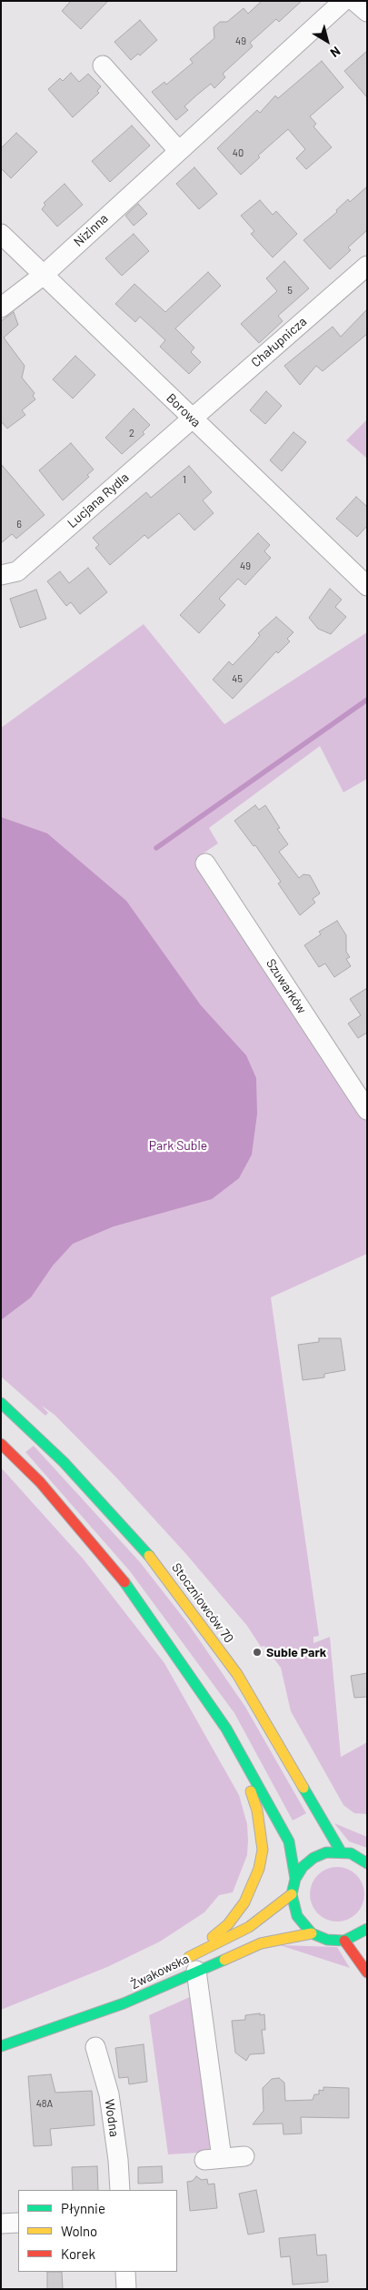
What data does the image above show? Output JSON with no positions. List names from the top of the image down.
{
  "streets": {
    "street": [
      "Nizinna",
      "Chałupnicza",
      "Borowa",
      "Lucjana Rydla",
      "Szuwarków",
      "Stoczniowców 70",
      "Żwakowska",
      "Wodna"
    ]
  },
  "crossings": [
    ["Nizinna", "Borowa"],
    ["Chałupnicza", "Borowa"],
    ["Chałupnicza", "Lucjana Rydla"],
    ["Borowa", "Lucjana Rydla"]
  ],
  "parks": ["Park Suble"],
  "places": ["Suble Park"],
  "house_numbers": [
    "49",
    "40",
    "5",
    "2",
    "1",
    "6",
    "49",
    "45",
    "48A"
  ],
  "legend": ["Płynnie", "Wolno", "Korek"],
  "north": "bottom right"
}
